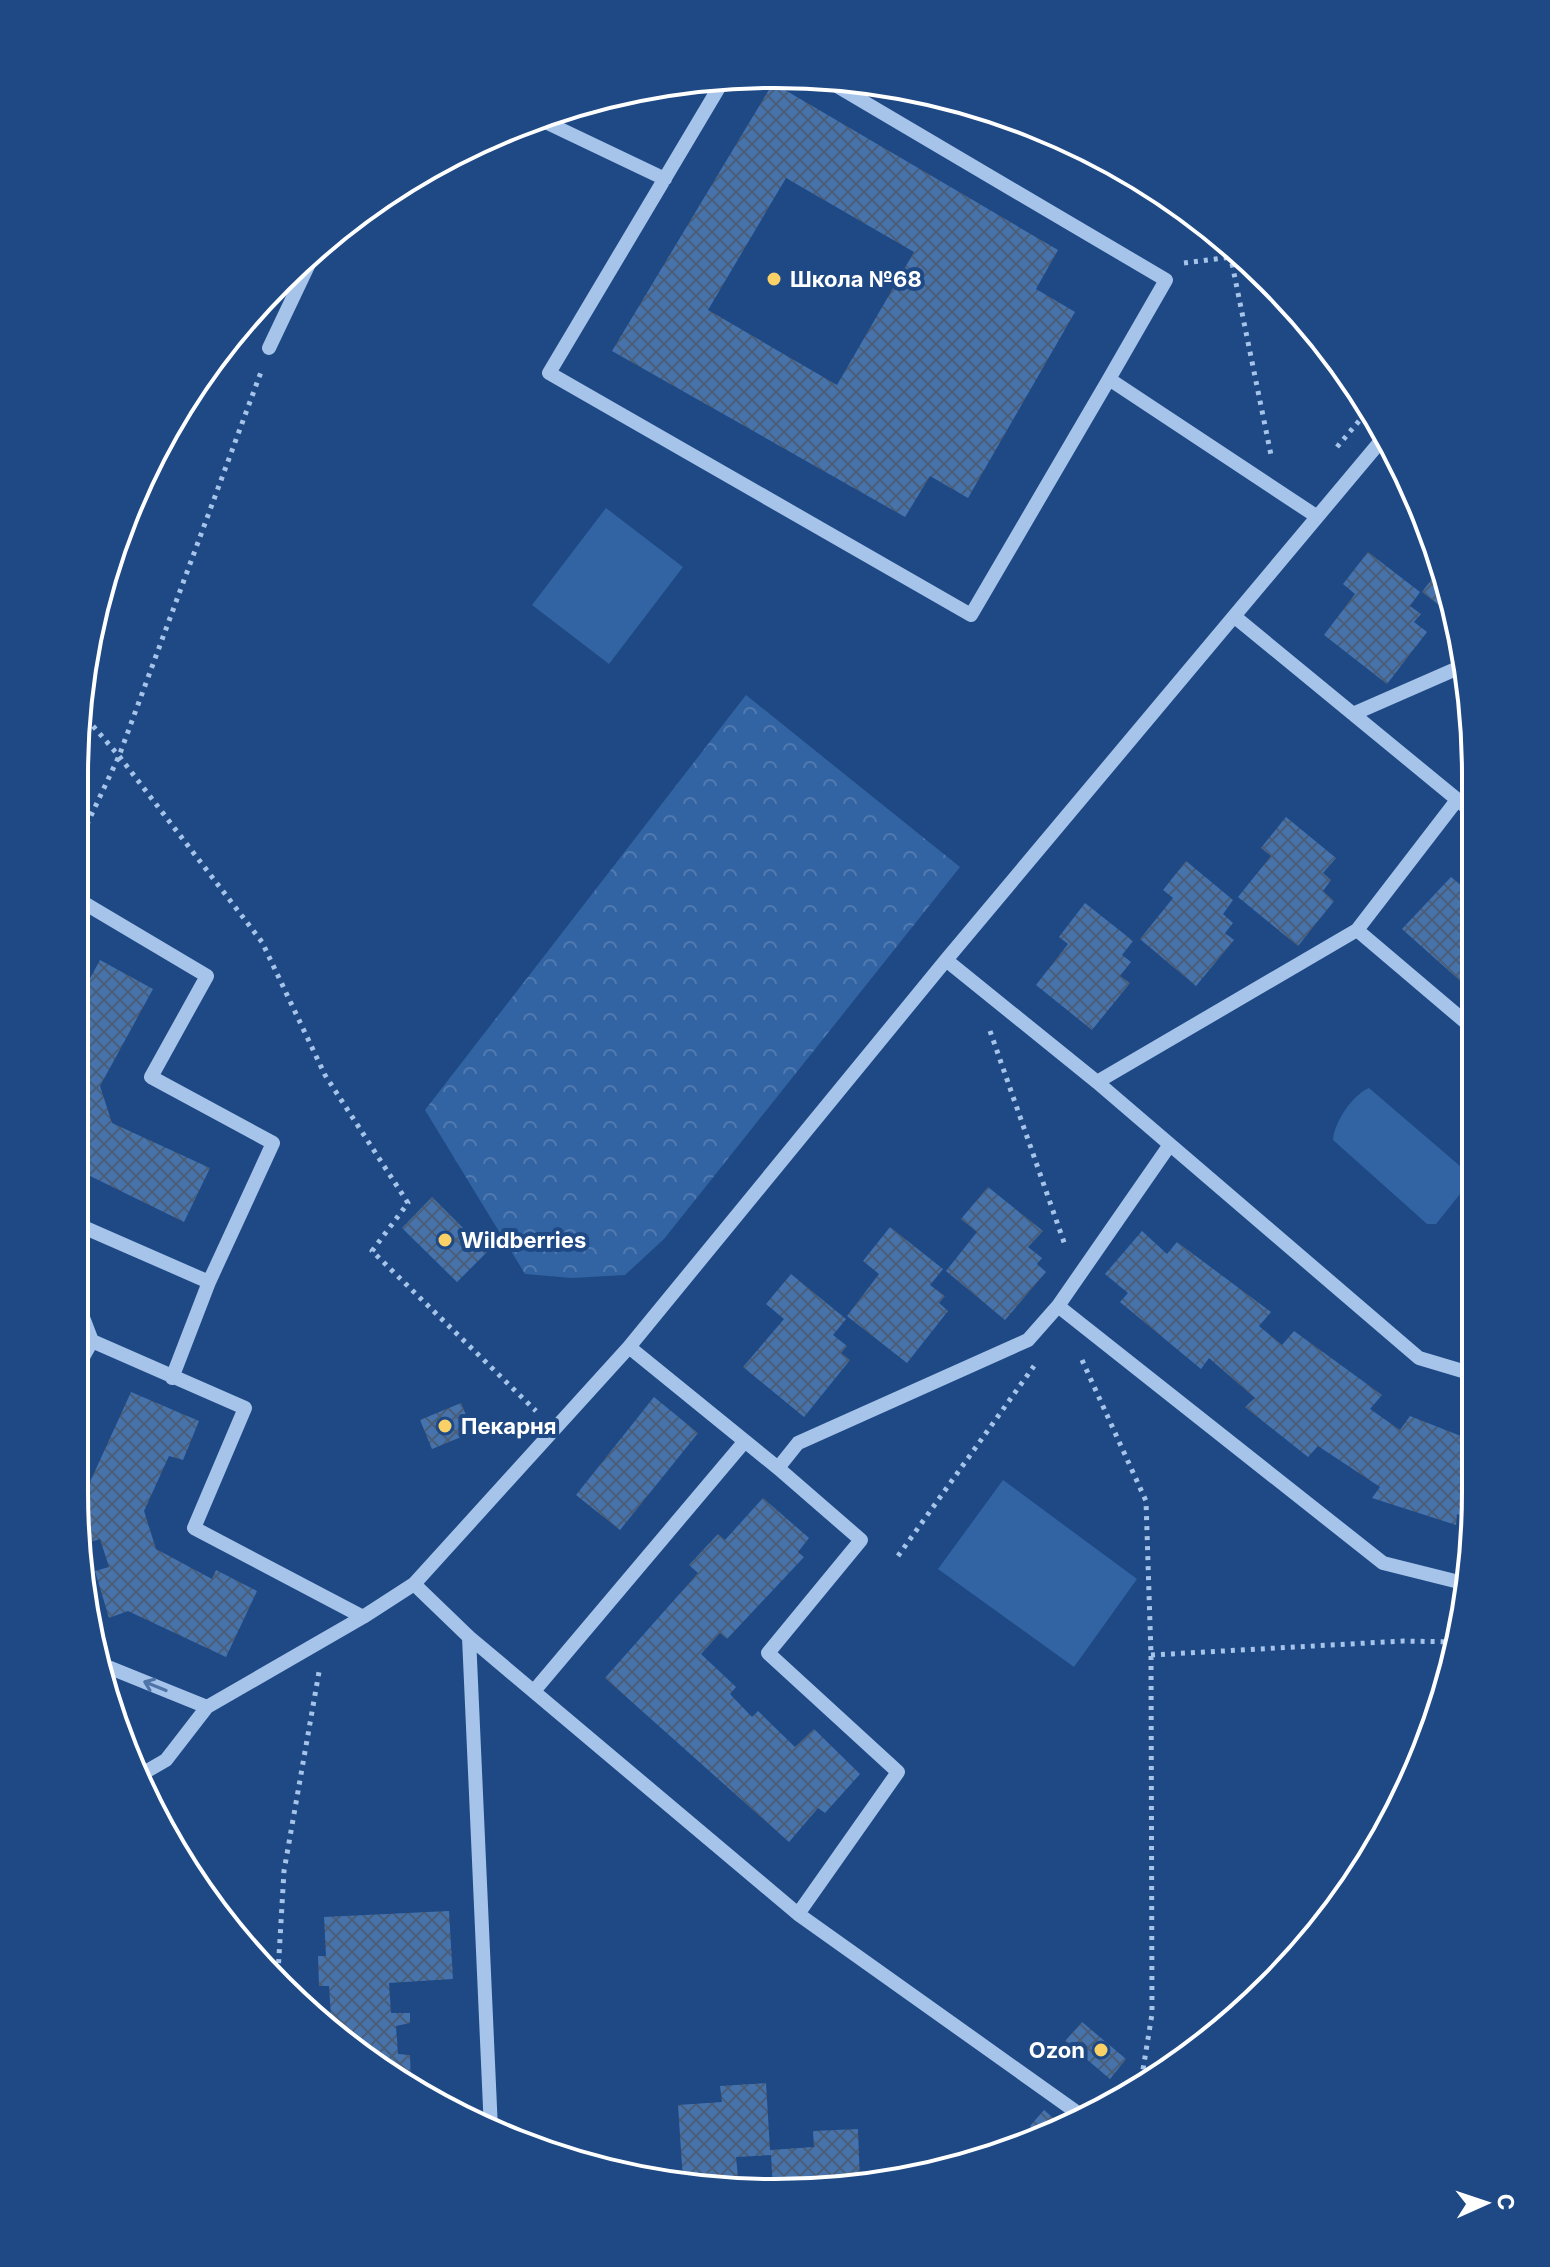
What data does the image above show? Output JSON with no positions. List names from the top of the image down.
{
  "places": [
    "Школа №68",
    "Wildberries",
    "Пекарня",
    "Ozon"
  ],
  "north": "right"
}
